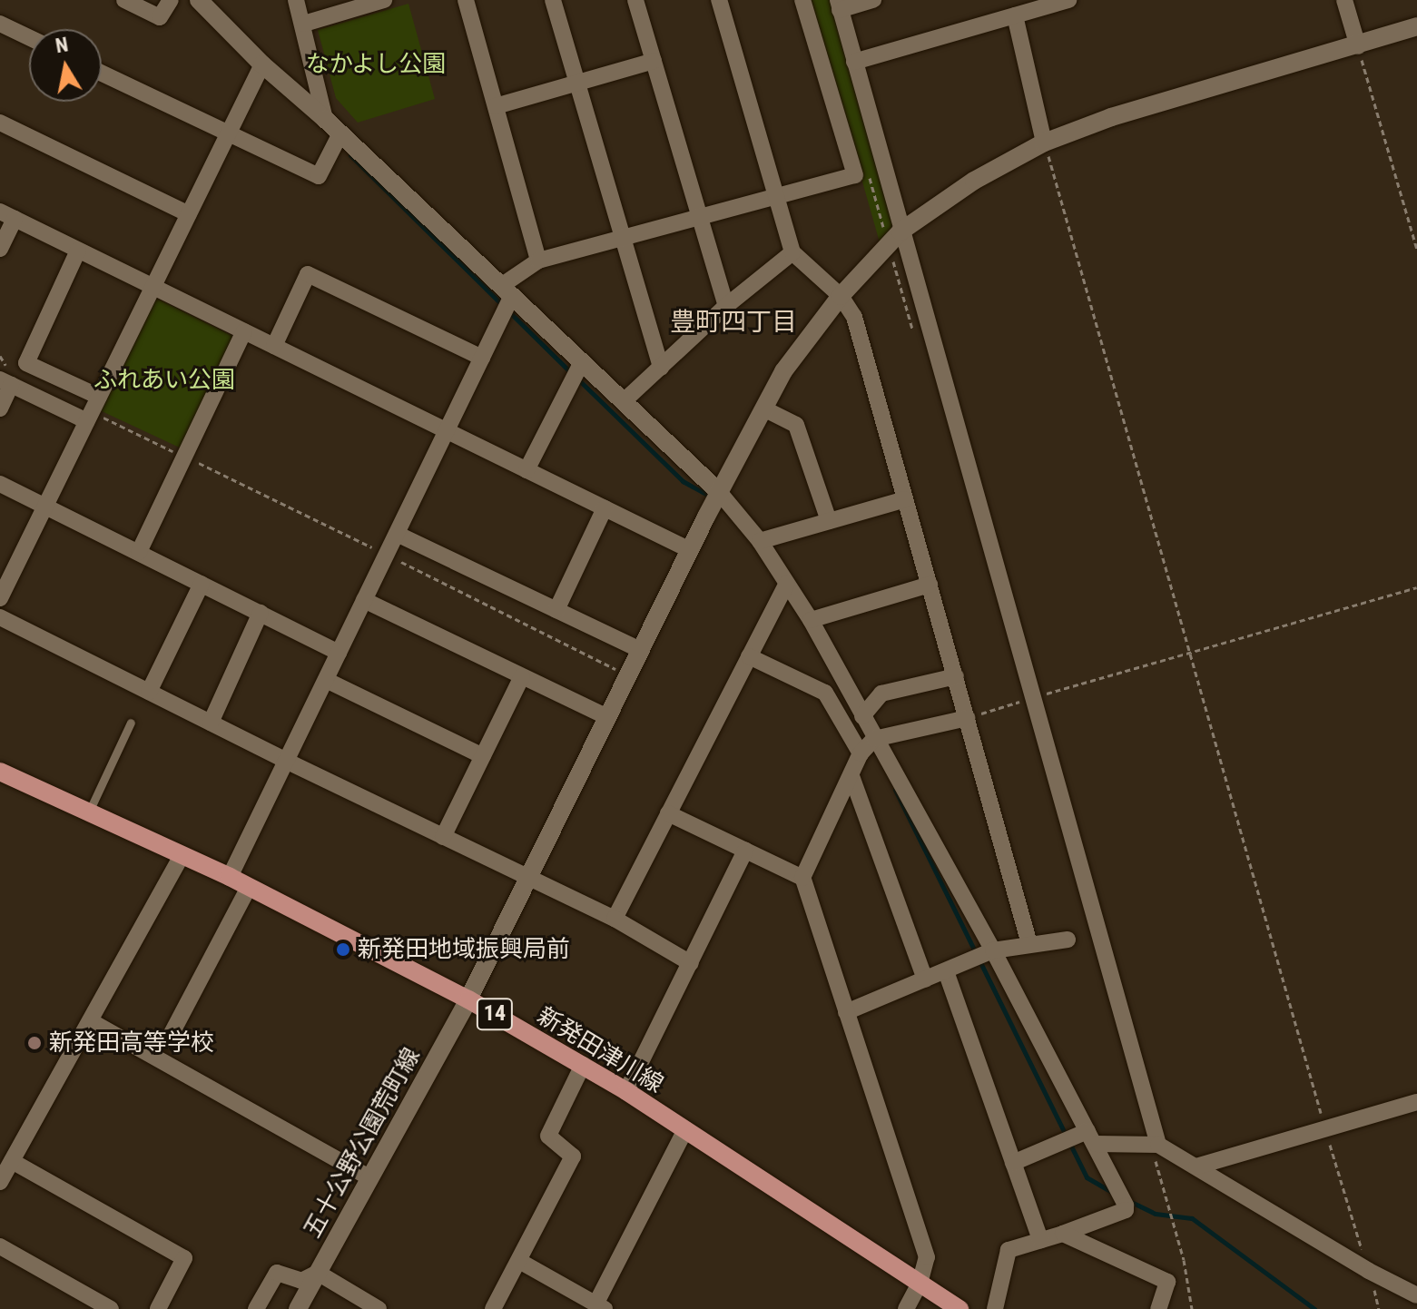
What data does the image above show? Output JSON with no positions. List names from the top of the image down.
{
  "streets": {
    "main road": ["14", "新発田津川線"],
    "street": ["五十公野公園荒町線"]
  },
  "crossings": [
    ["新発田津川線", "五十公野公園荒町線"]
  ],
  "districts": ["豊町四丁目"],
  "parks": ["なかよし公園", "ふれあい公園"],
  "places": ["新発田地域振興局前", "新発田高等学校"],
  "north": "top"
}
